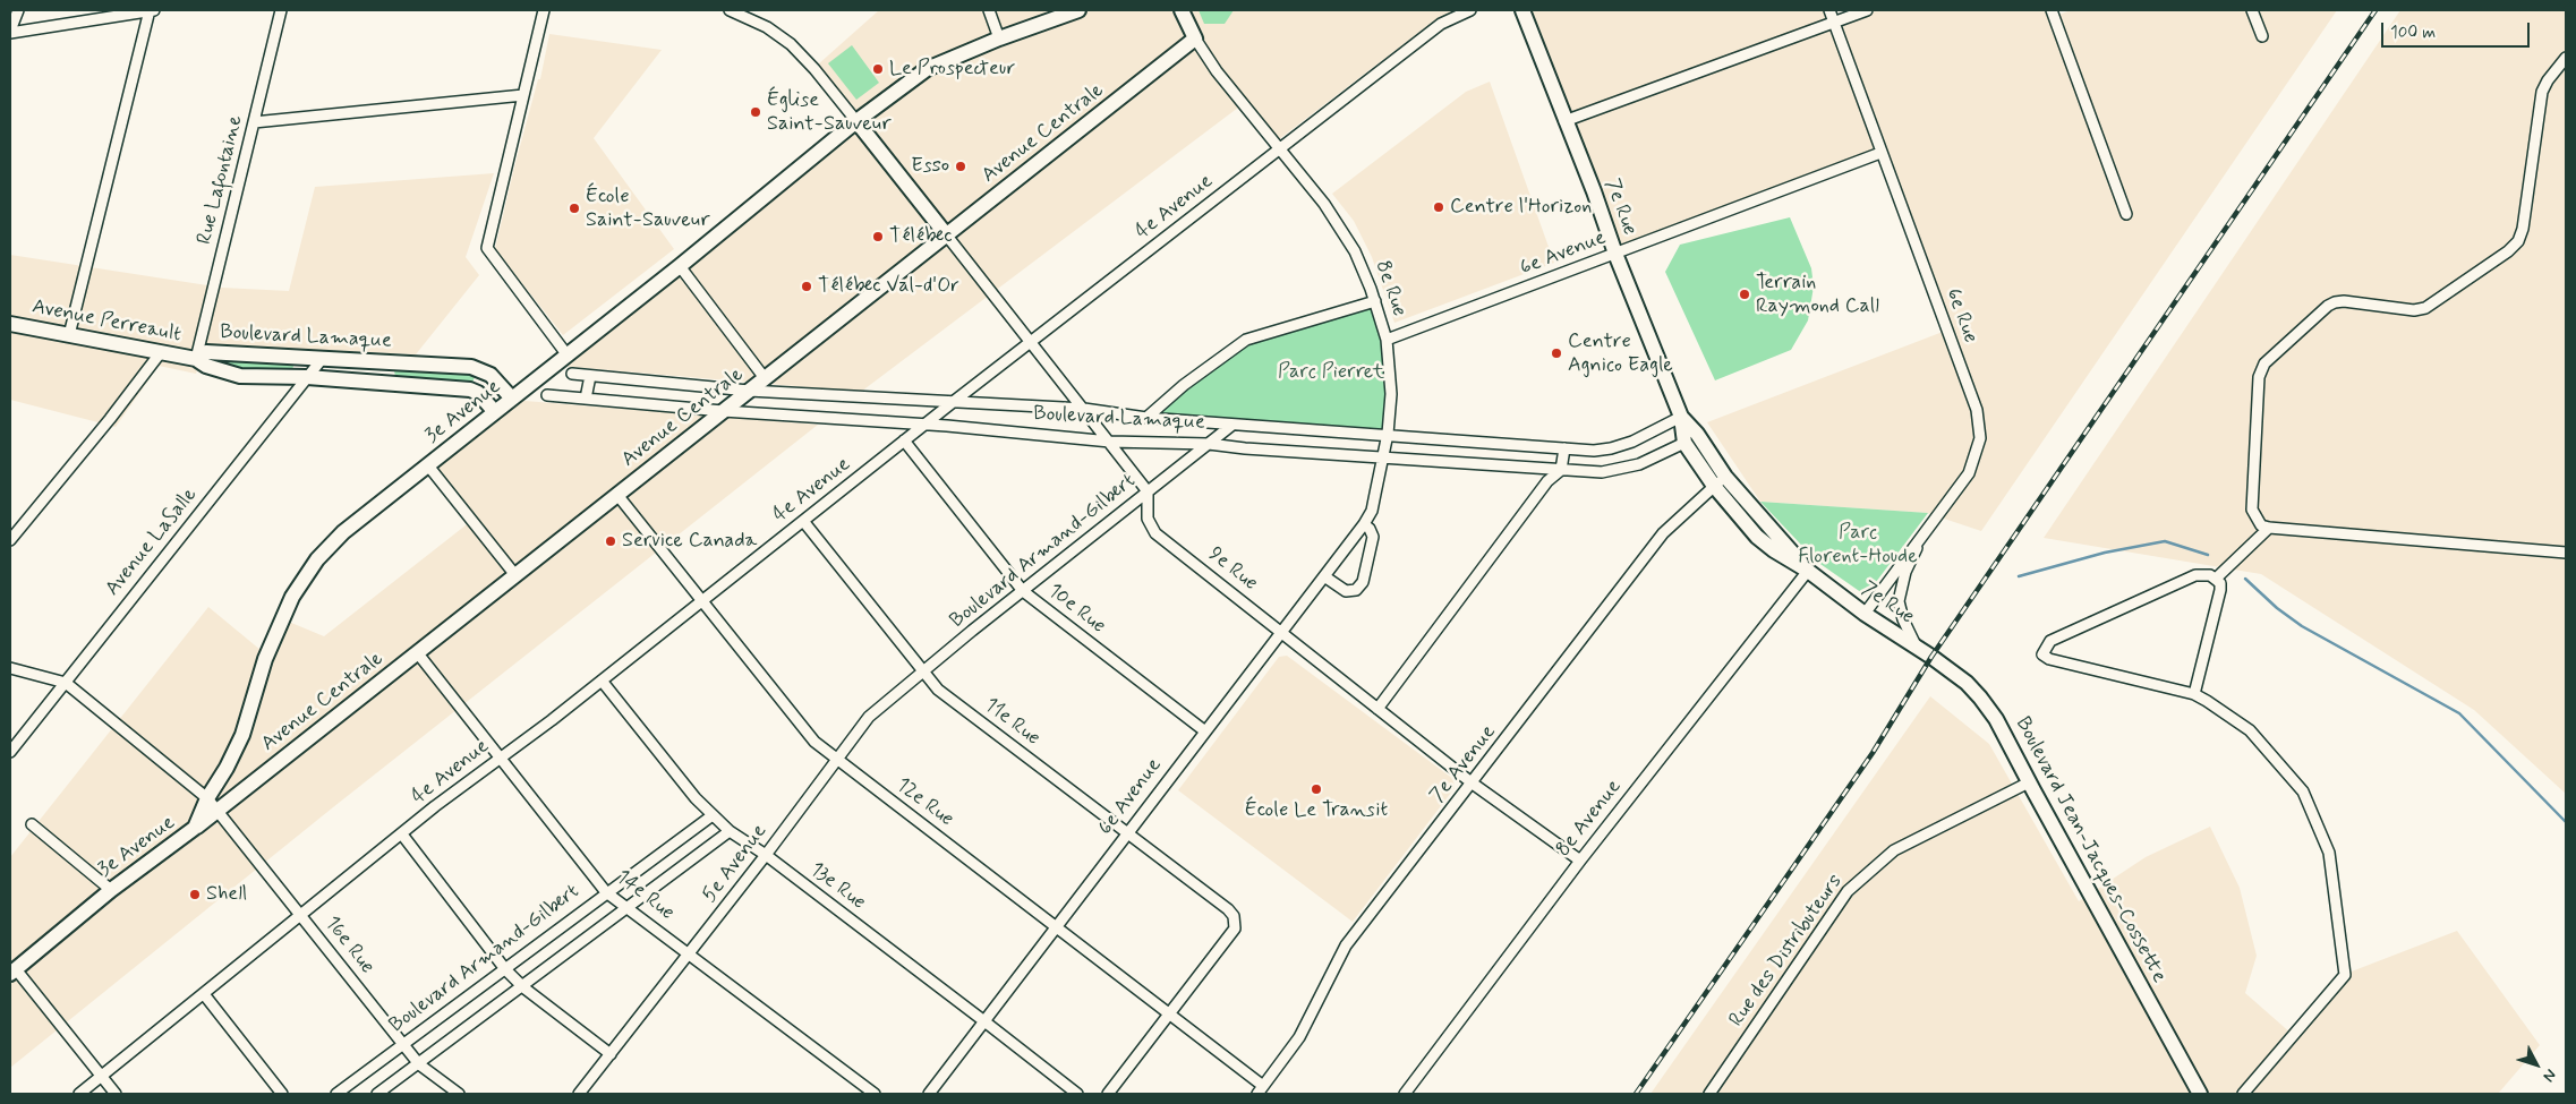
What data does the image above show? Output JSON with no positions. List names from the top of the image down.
{
  "streets": {
    "main road": [
      "Avenue Centrale",
      "7e Rue",
      "8e Rue",
      "Avenue Perreault",
      "Boulevard Lamaque",
      "3e Avenue",
      "Boulevard Jean-Jacques-Cossette"
    ],
    "street": [
      "Rue Lafontaine",
      "4e Avenue",
      "6e Avenue",
      "6e Rue",
      "Avenue LaSalle",
      "Boulevard Armand-Gilbert",
      "9e Rue",
      "10e Rue",
      "11e Rue",
      "7e Avenue",
      "12e Rue",
      "8e Avenue",
      "5e Avenue",
      "13e Rue",
      "14e Rue",
      "16e Rue",
      "Rue des Distributeurs"
    ]
  },
  "crossings": [
    ["Avenue Centrale", "8e Rue"],
    ["Avenue Centrale", "Boulevard Lamaque"],
    ["Avenue Centrale", "3e Avenue"],
    ["Avenue Centrale", "12e Rue"],
    ["Avenue Centrale", "14e Rue"],
    ["Avenue Centrale", "16e Rue"],
    ["Rue Lafontaine", "Avenue Perreault"],
    ["Rue Lafontaine", "Boulevard Lamaque"],
    ["4e Avenue", "8e Rue"],
    ["4e Avenue", "Boulevard Lamaque"],
    ["4e Avenue", "10e Rue"],
    ["4e Avenue", "11e Rue"],
    ["4e Avenue", "12e Rue"],
    ["4e Avenue", "13e Rue"],
    ["4e Avenue", "14e Rue"],
    ["4e Avenue", "16e Rue"],
    ["7e Rue", "6e Avenue"],
    ["7e Rue", "6e Rue"],
    ["7e Rue", "Boulevard Lamaque"],
    ["7e Rue", "7e Avenue"],
    ["7e Rue", "8e Avenue"],
    ["7e Rue", "Boulevard Jean-Jacques-Cossette"],
    ["6e Avenue", "8e Rue"],
    ["6e Avenue", "6e Rue"],
    ["6e Avenue", "9e Rue"],
    ["6e Avenue", "10e Rue"],
    ["6e Avenue", "11e Rue"],
    ["6e Avenue", "12e Rue"],
    ["6e Avenue", "13e Rue"],
    ["8e Rue", "Boulevard Lamaque"],
    ["Avenue Perreault", "Boulevard Lamaque"],
    ["Boulevard Lamaque", "3e Avenue"],
    ["Boulevard Lamaque", "Avenue LaSalle"],
    ["Boulevard Lamaque", "Boulevard Armand-Gilbert"],
    ["3e Avenue", "16e Rue"],
    ["Avenue LaSalle", "16e Rue"],
    ["Boulevard Armand-Gilbert", "9e Rue"],
    ["Boulevard Armand-Gilbert", "10e Rue"],
    ["Boulevard Armand-Gilbert", "11e Rue"],
    ["Boulevard Armand-Gilbert", "5e Avenue"],
    ["Boulevard Armand-Gilbert", "13e Rue"],
    ["Boulevard Armand-Gilbert", "14e Rue"],
    ["Boulevard Armand-Gilbert", "16e Rue"],
    ["9e Rue", "7e Avenue"],
    ["9e Rue", "8e Avenue"],
    ["11e Rue", "12e Rue"],
    ["7e Avenue", "12e Rue"],
    ["12e Rue", "5e Avenue"],
    ["Boulevard Jean-Jacques-Cossette", "Rue des Distributeurs"],
    ["5e Avenue", "13e Rue"],
    ["5e Avenue", "14e Rue"]
  ],
  "parks": ["Parc Pierret", "Parc Florent-Houde"],
  "places": [
    "Le Prospecteur",
    "Église Saint-Sauveur",
    "Esso",
    "Centre l'Horizon",
    "École Saint-Sauveur",
    "Télébec",
    "Télébec Val-d'Or",
    "Terrain Raymond Call",
    "Centre Agnico Eagle",
    "Service Canada",
    "École Le Transit",
    "Shell"
  ],
  "scale_bar": "100 m",
  "north": "bottom right"
}
